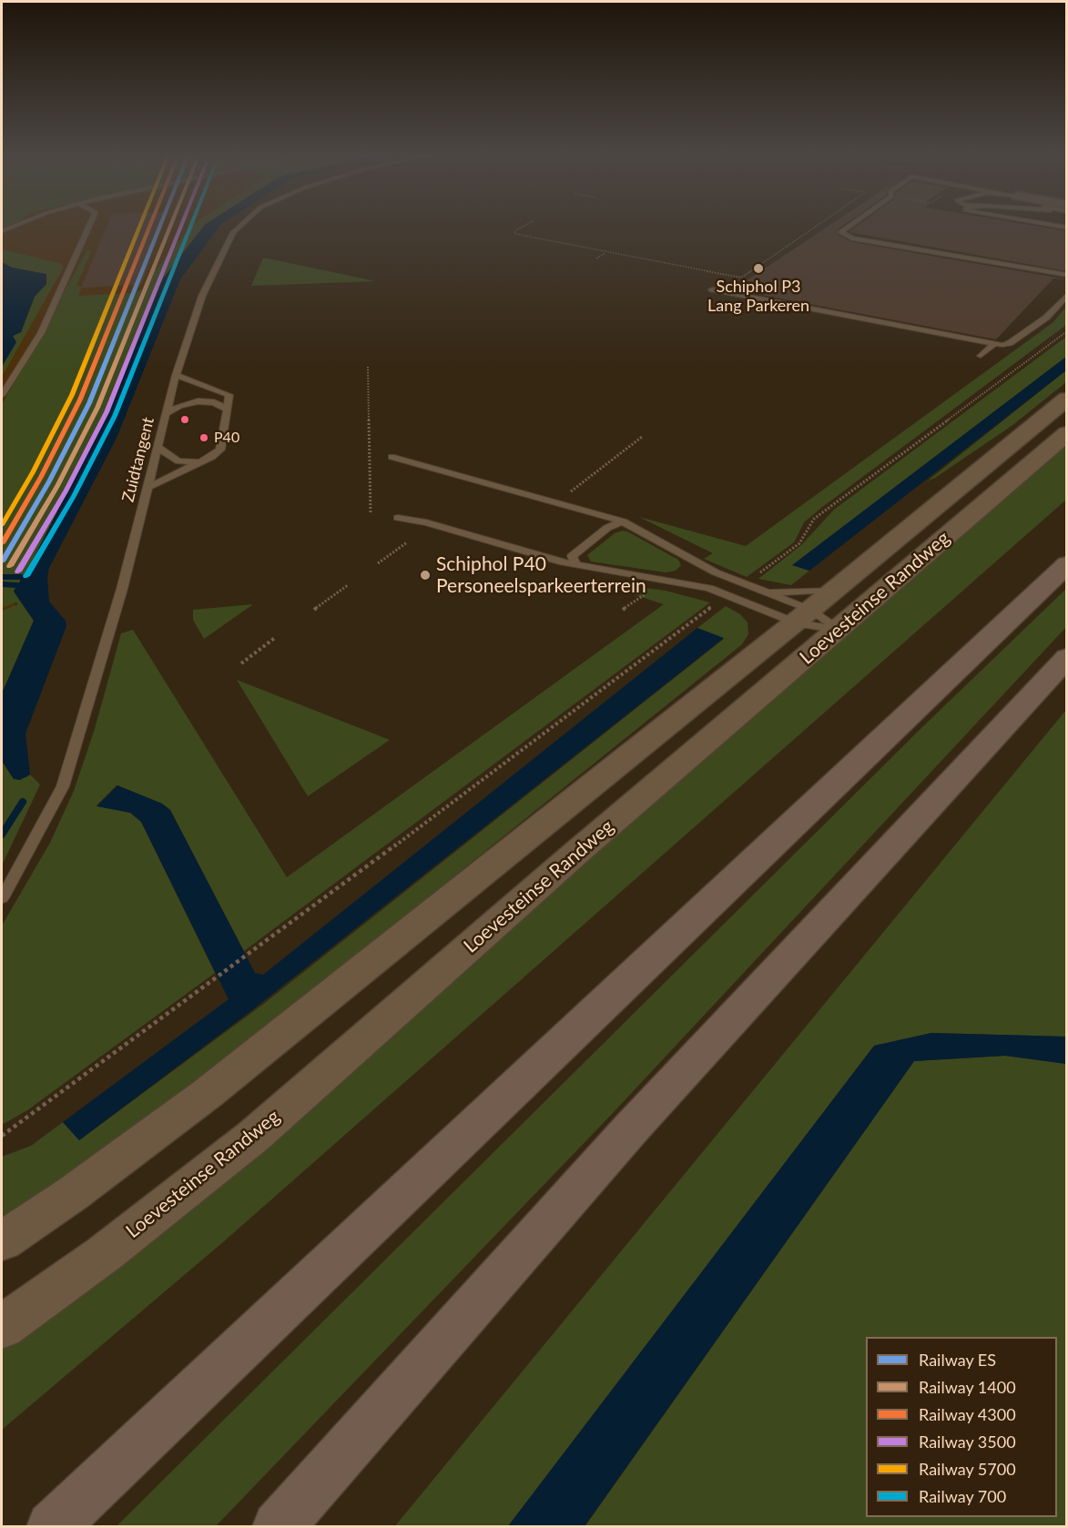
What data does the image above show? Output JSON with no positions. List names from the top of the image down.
{
  "streets": {
    "street": ["Loevesteinse Randweg"],
    "lane": ["Zuidtangent"]
  },
  "places": ["Schiphol P3 Lang Parkeren", "P40", "Schiphol P40 Personeelsparkeerterrein"],
  "lines": [
    "rail line ES",
    "rail line 1400",
    "rail line 4300",
    "rail line 3500",
    "rail line 5700",
    "rail line 700"
  ],
  "legend": [
    "Railway ES",
    "Railway 1400",
    "Railway 4300",
    "Railway 3500",
    "Railway 5700",
    "Railway 700"
  ]
}
